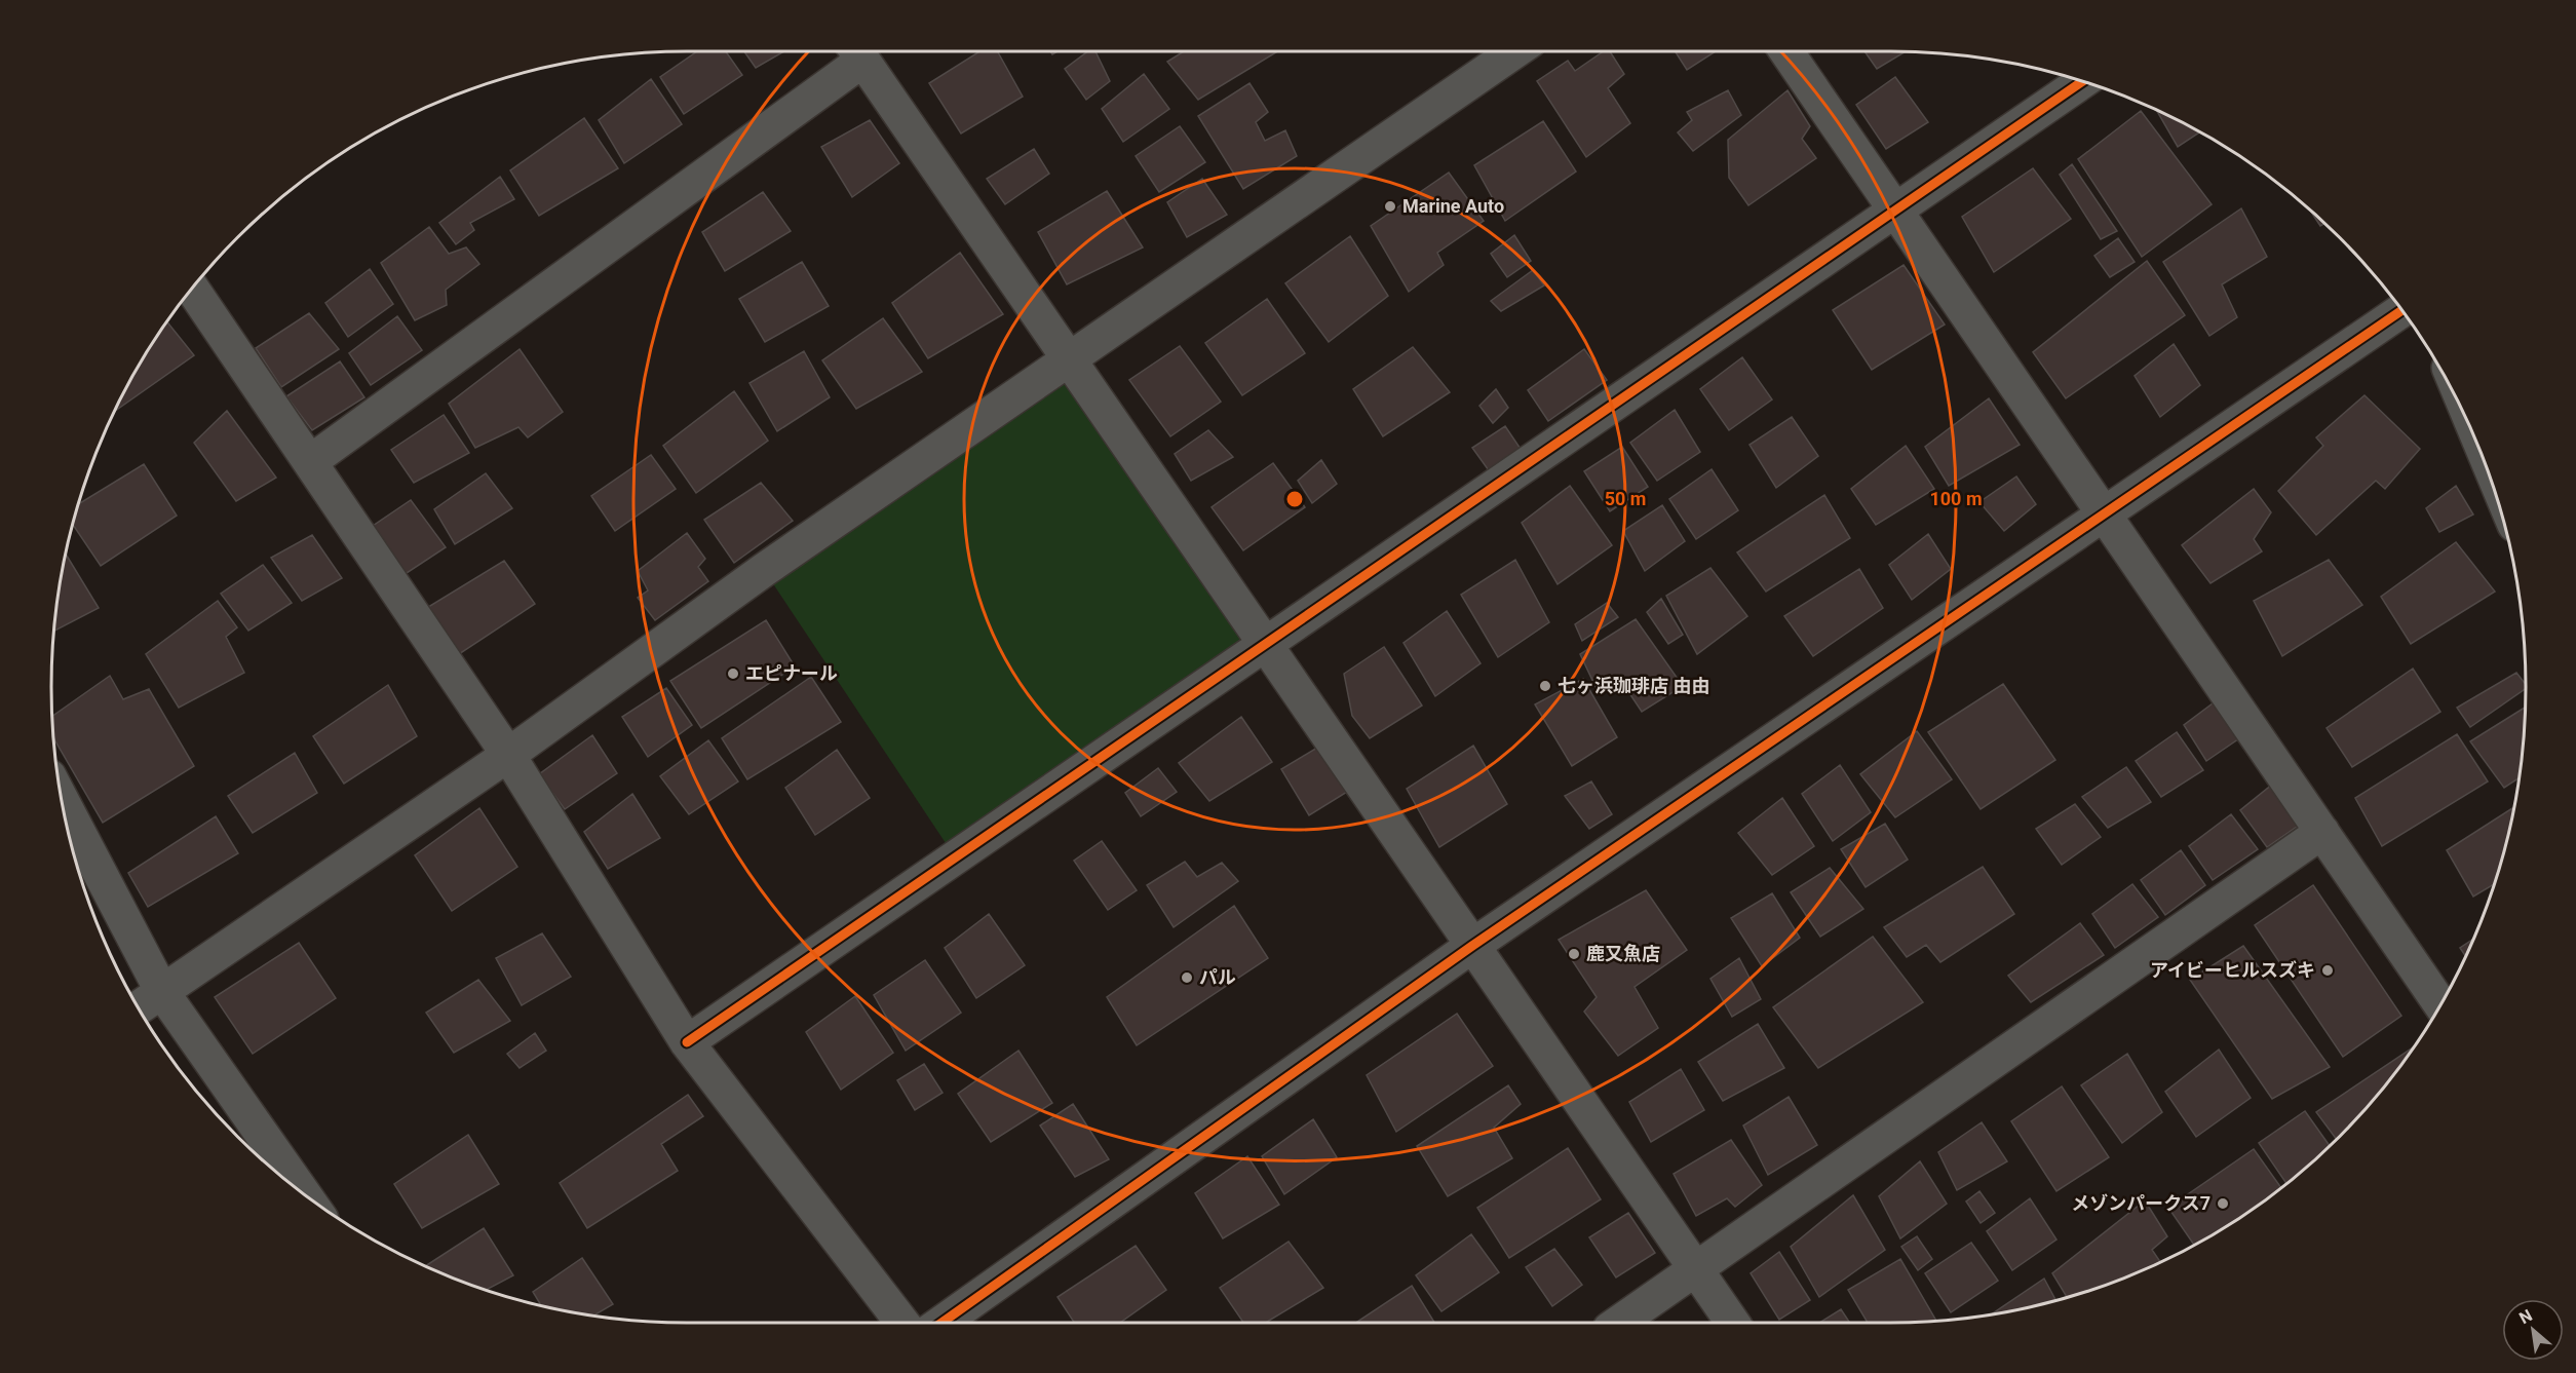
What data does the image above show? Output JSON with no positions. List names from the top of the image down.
{
  "places": [
    "Marine Auto",
    "エピナール",
    "七ヶ浜珈琲店 由由",
    "鹿又魚店",
    "アイビーヒルスズキ",
    "パル",
    "メゾンパークス7"
  ],
  "north": "top left",
  "rings": ["50 m", "100 m"]
}
